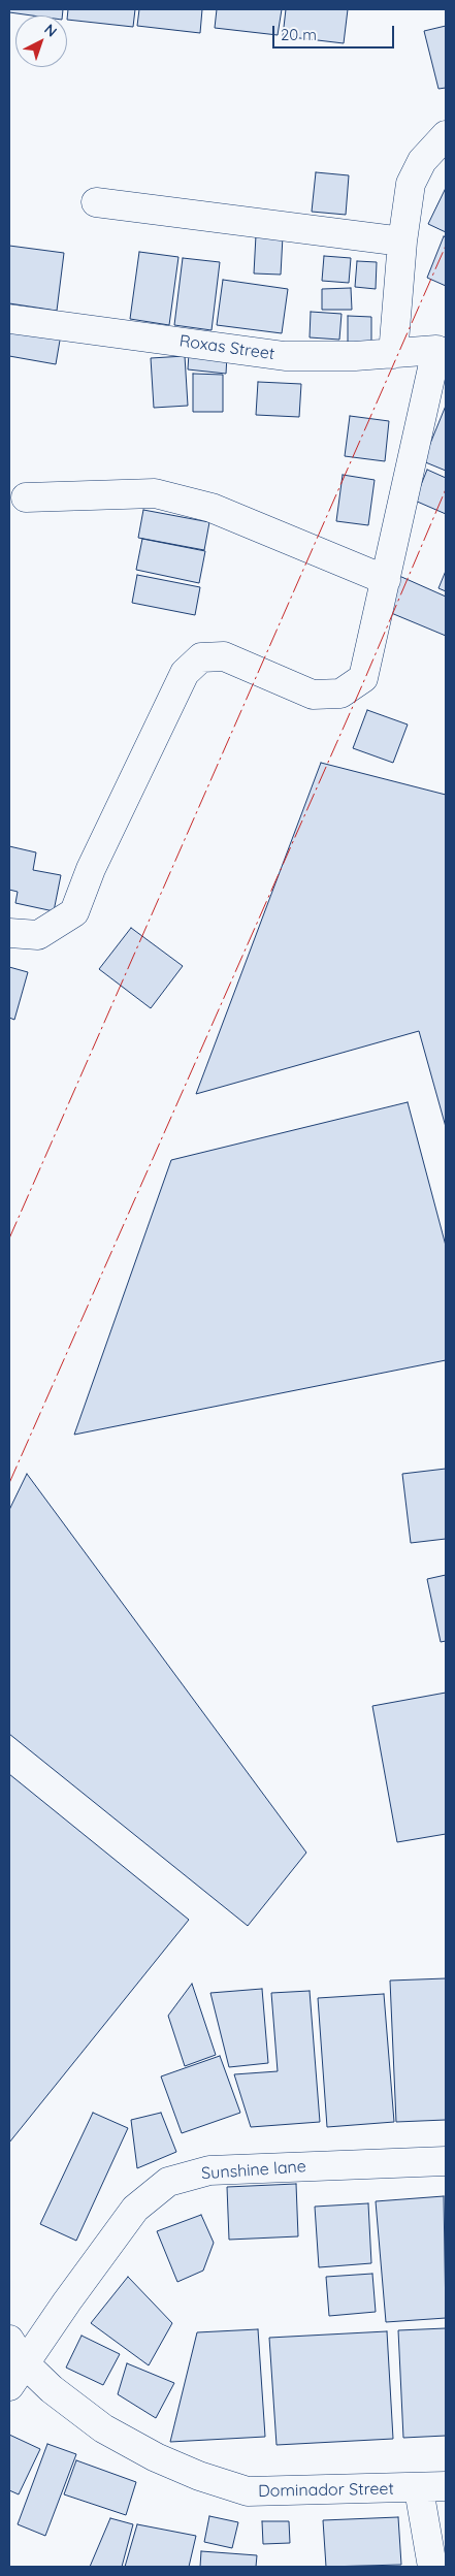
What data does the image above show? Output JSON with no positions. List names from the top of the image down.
{
  "streets": {
    "street": ["Roxas Street", "Sunshine lane", "Dominador Street"]
  },
  "crossings": [
    ["Sunshine lane", "Dominador Street"]
  ],
  "scale_bar": "20 m",
  "north": "top right"
}
